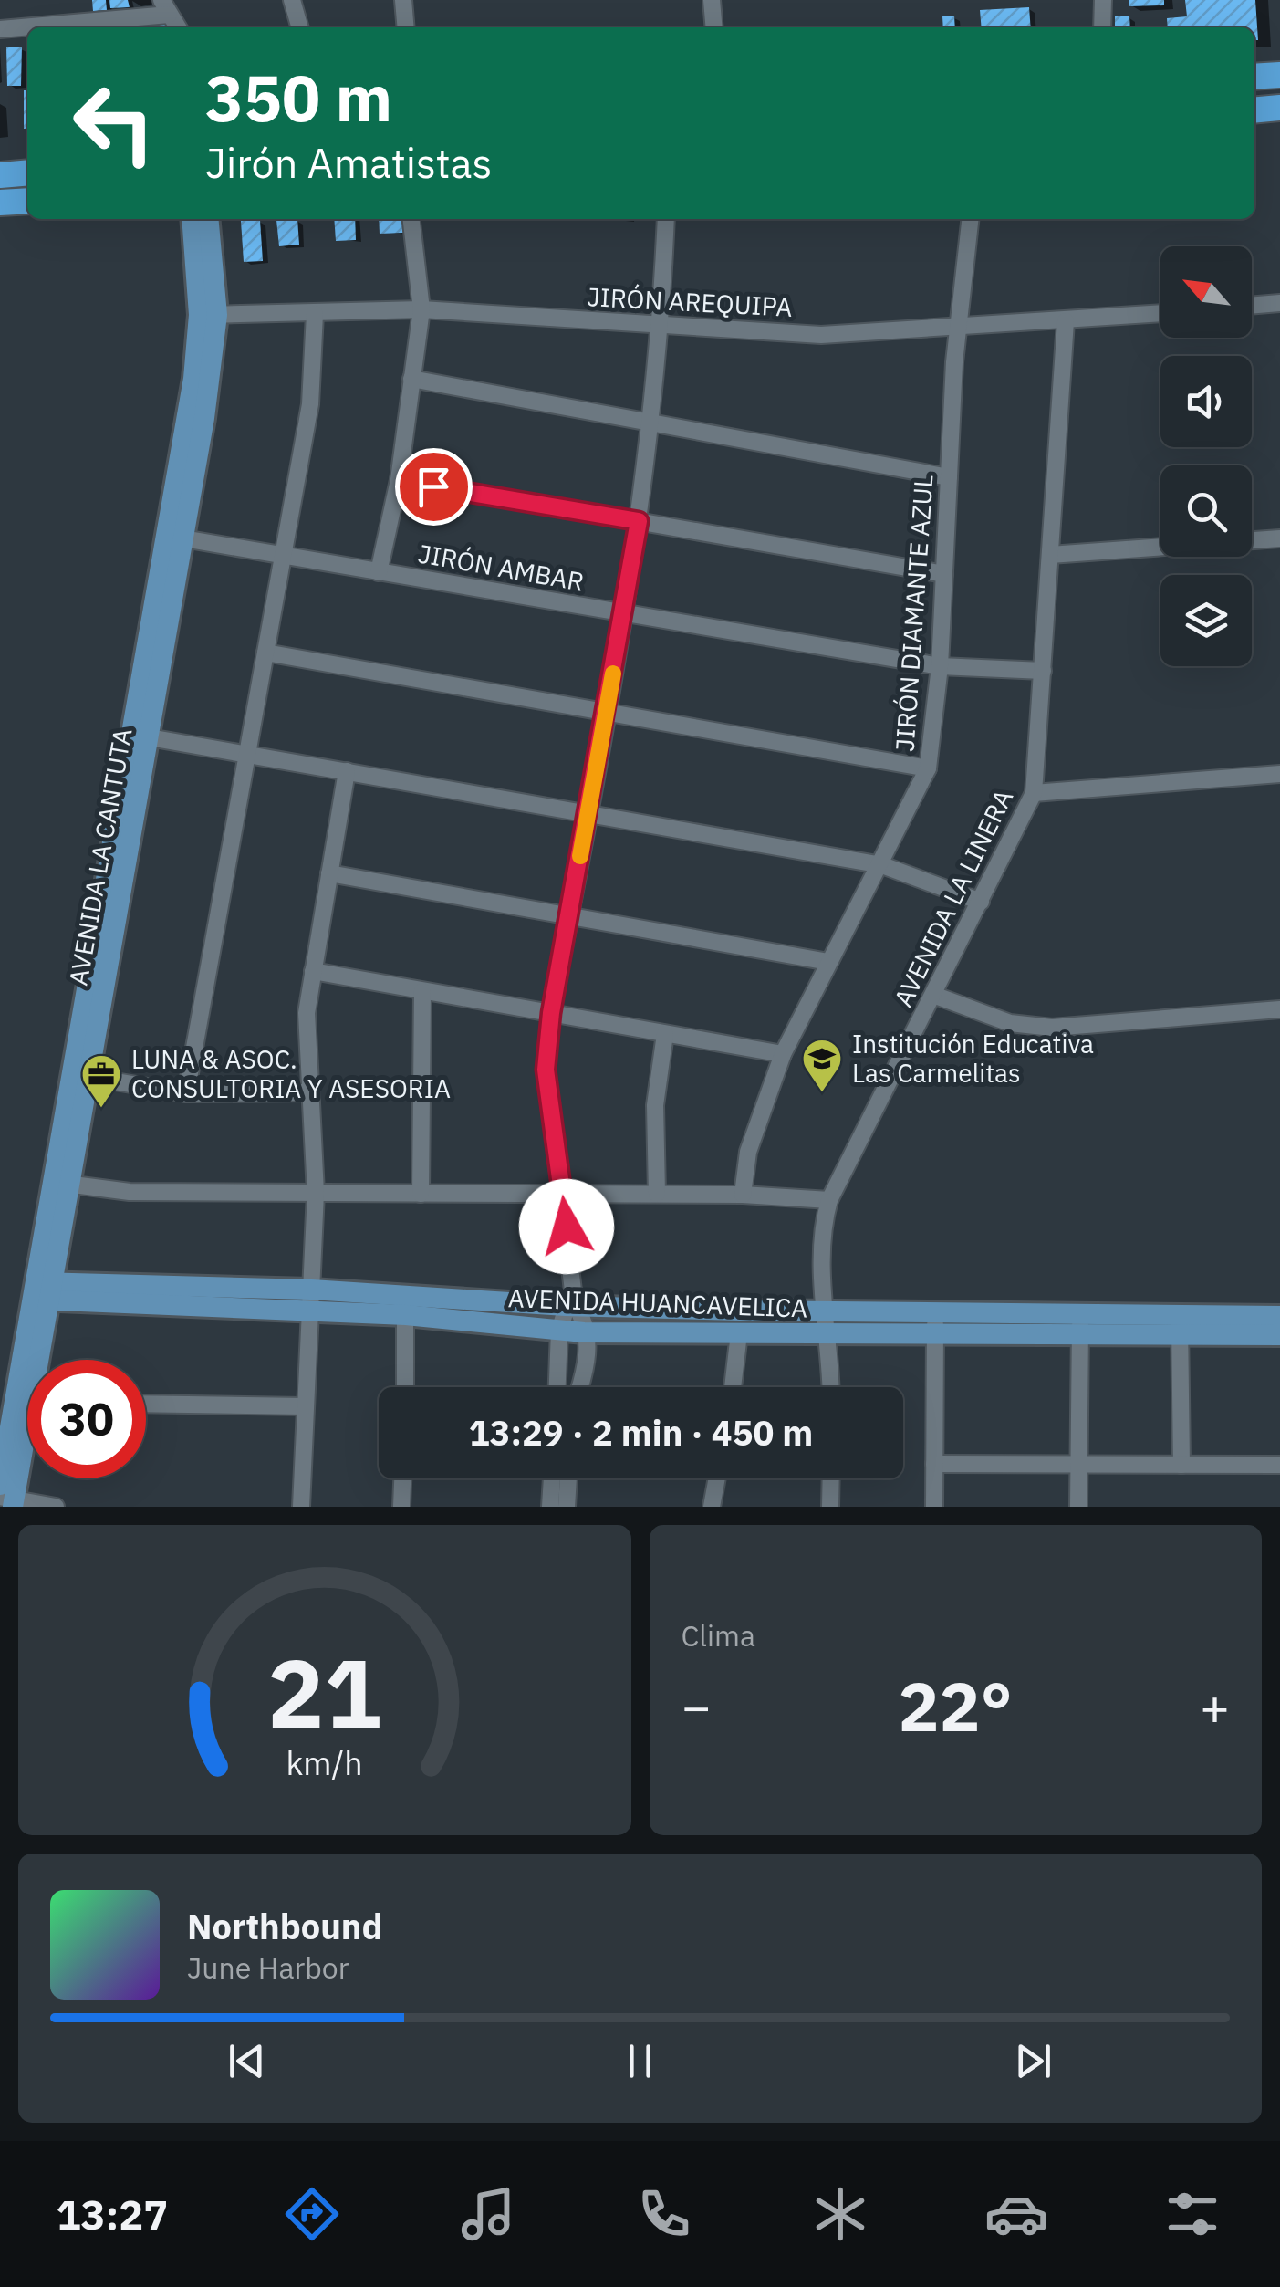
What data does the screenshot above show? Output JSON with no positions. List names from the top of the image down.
{
  "streets": {
    "main road": ["AVENIDA LA CANTUTA", "AVENIDA HUANCAVELICA"],
    "street": [
      "JIRÓN AREQUIPA",
      "JIRÓN AMBAR",
      "JIRÓN DIAMANTE AZUL",
      "AVENIDA LA LINERA"
    ]
  },
  "crossings": [
    ["JIRÓN AREQUIPA", "JIRÓN DIAMANTE AZUL"],
    ["JIRÓN AREQUIPA", "AVENIDA LA CANTUTA"],
    ["JIRÓN AREQUIPA", "AVENIDA LA LINERA"],
    ["JIRÓN AMBAR", "JIRÓN DIAMANTE AZUL"],
    ["JIRÓN AMBAR", "AVENIDA LA CANTUTA"],
    ["JIRÓN AMBAR", "AVENIDA LA LINERA"],
    ["AVENIDA LA CANTUTA", "AVENIDA HUANCAVELICA"],
    ["AVENIDA LA LINERA", "AVENIDA HUANCAVELICA"]
  ],
  "places": {
    "school or university": ["Institución Educativa Las Carmelitas"],
    "office": ["LUNA & ASOC. CONSULTORIA Y ASESORIA"]
  },
  "north": "top left",
  "page": {
    "turn": ["350 m", "Jirón Amatistas"],
    "limit": "30",
    "trip": "13:29 · 2 min · 450 m",
    "tile": "Clima",
    "heat": ["−", "22°", "+"],
    "song": ["Northbound", "June Harbor"],
    "tabs": "13:27",
    "gauge": ["21", "km/h"]
  }
}
